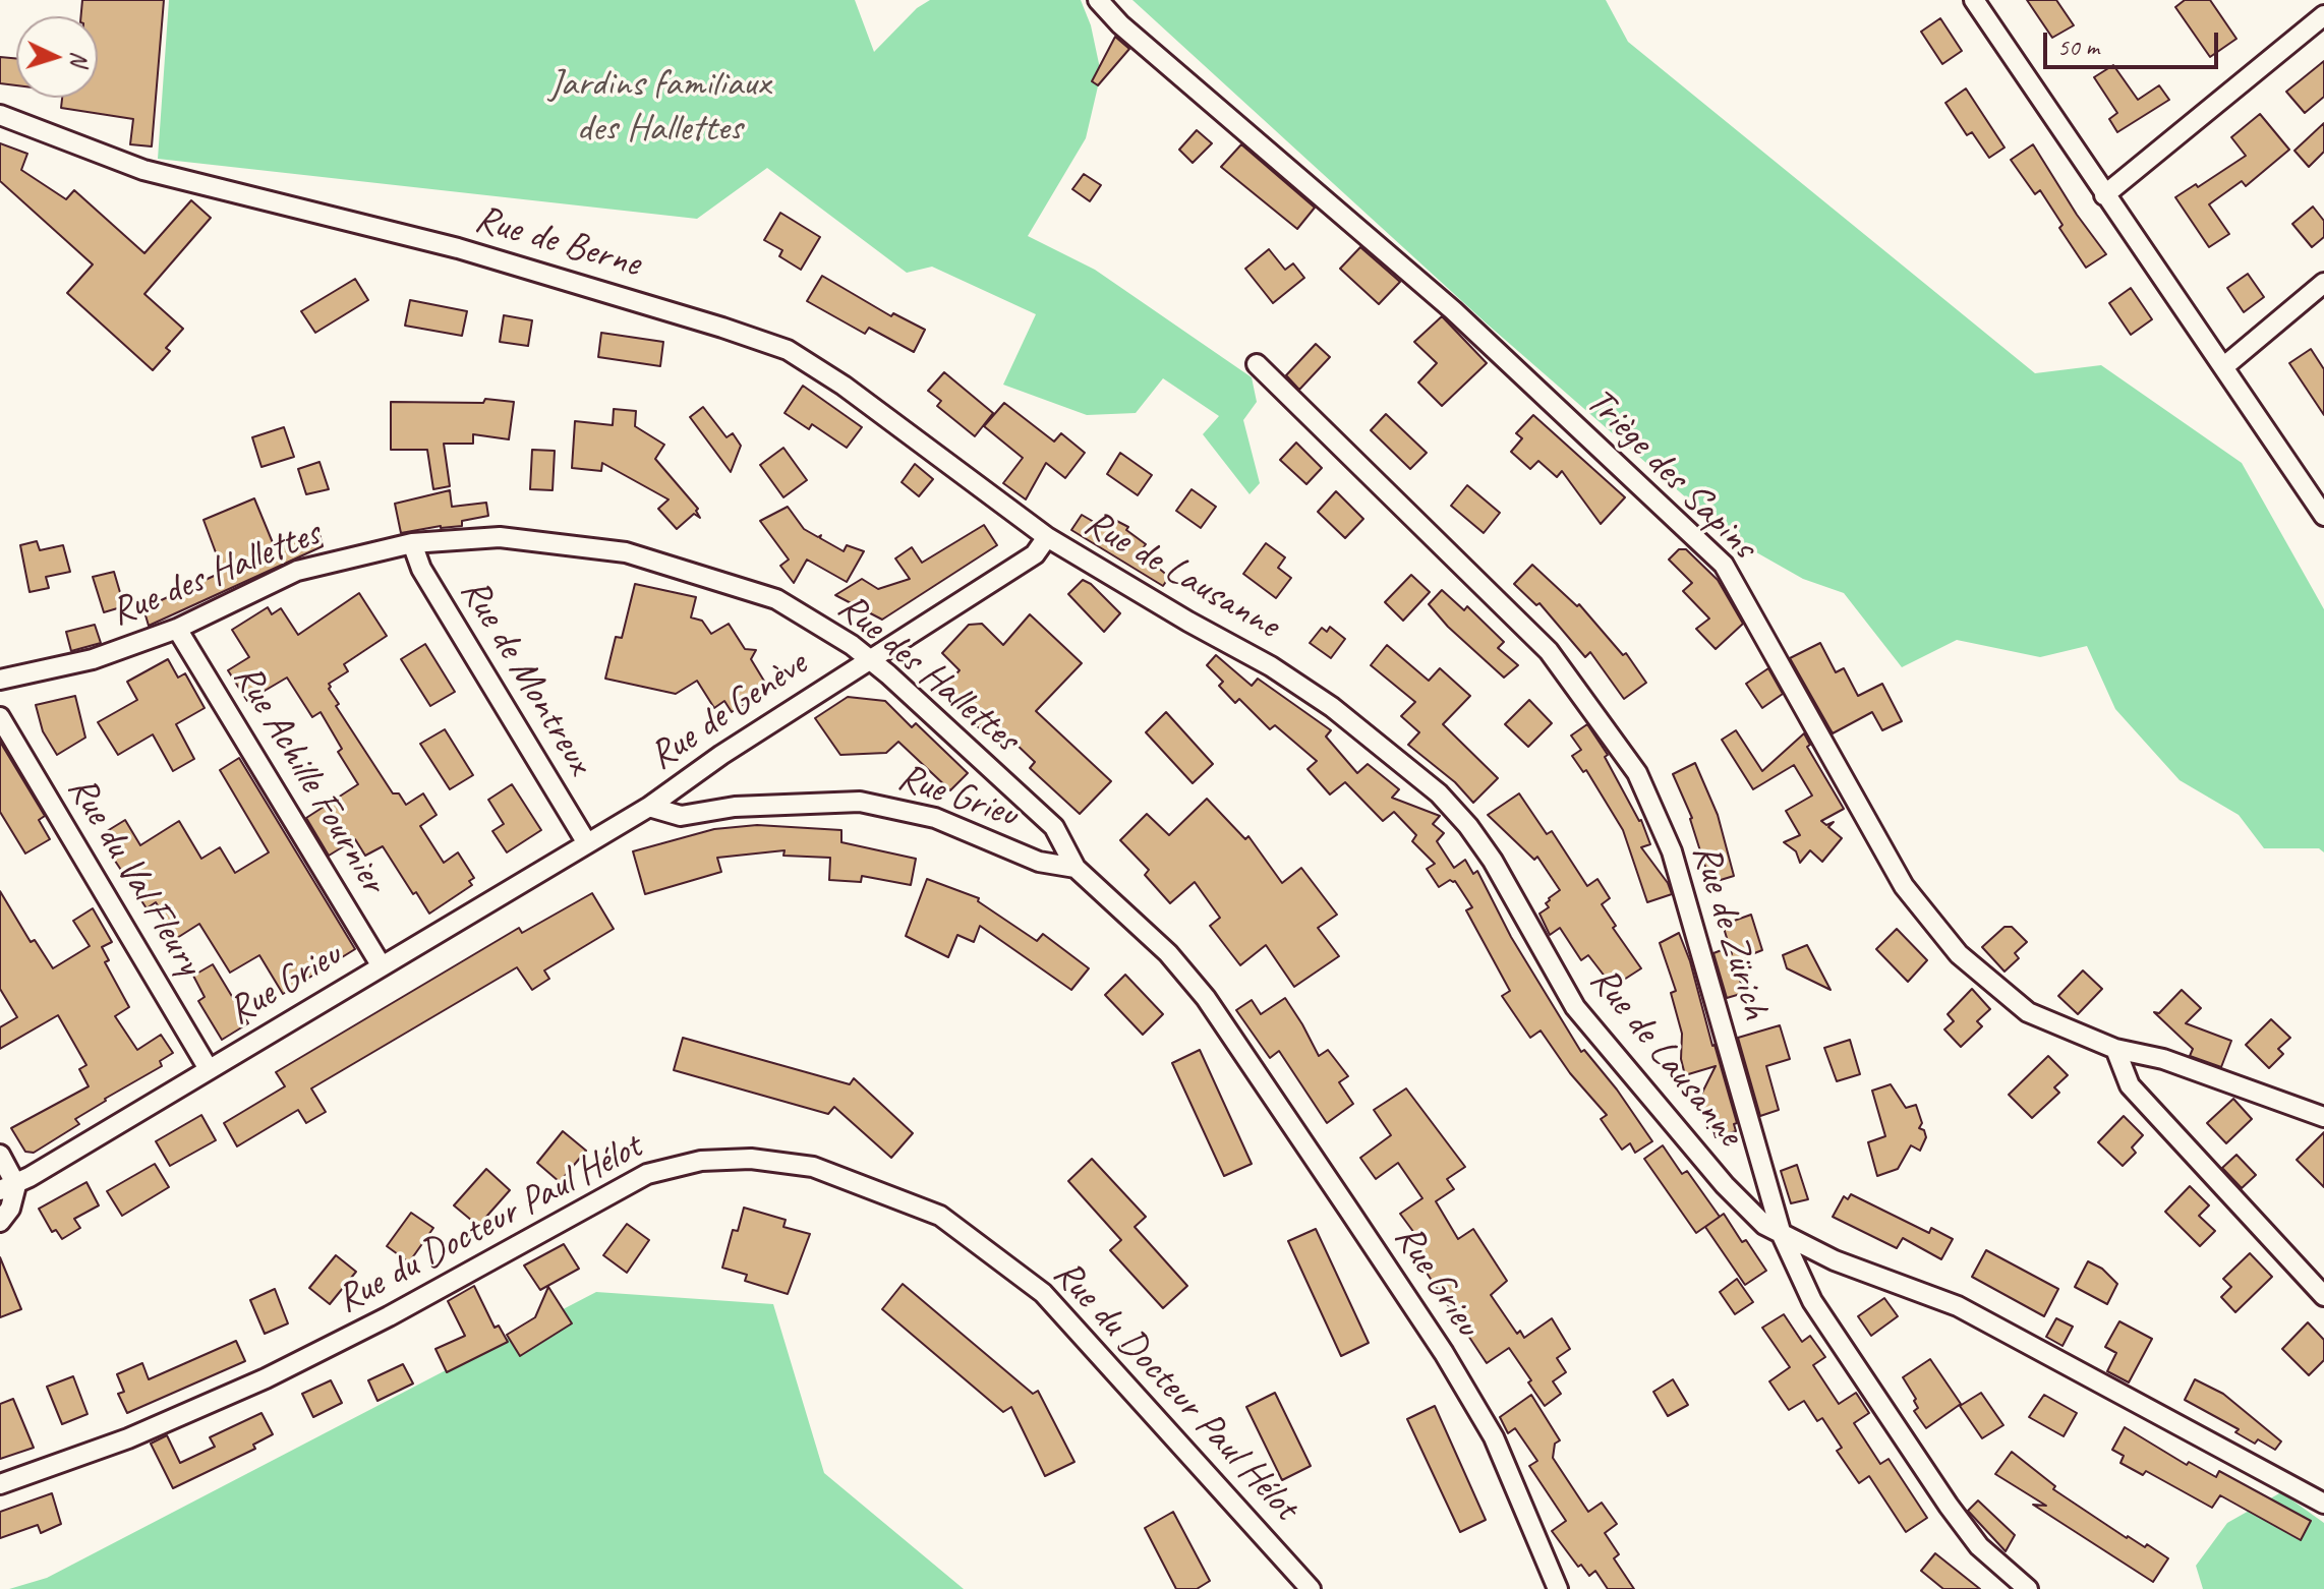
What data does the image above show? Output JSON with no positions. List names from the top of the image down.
{
  "streets": {
    "street": [
      "Rue de Berne",
      "Triège des Sapins",
      "Rue des Hallettes",
      "Rue de Lausanne",
      "Rue de Montreux",
      "Rue de Genève",
      "Rue Achille Fournier",
      "Rue Grieu",
      "Rue du Val Fleury",
      "Rue de Zürich",
      "Rue du Docteur Paul Hélot"
    ]
  },
  "crossings": [
    ["Rue de Berne", "Rue de Lausanne"],
    ["Rue de Berne", "Rue de Genève"],
    ["Rue des Hallettes", "Rue de Montreux"],
    ["Rue des Hallettes", "Rue de Genève"],
    ["Rue des Hallettes", "Rue Achille Fournier"],
    ["Rue des Hallettes", "Rue Grieu"],
    ["Rue de Lausanne", "Rue de Genève"],
    ["Rue de Lausanne", "Rue de Zürich"],
    ["Rue de Montreux", "Rue Grieu"],
    ["Rue de Genève", "Rue Grieu"],
    ["Rue Achille Fournier", "Rue Grieu"],
    ["Rue Grieu", "Rue du Val Fleury"]
  ],
  "parks": ["Jardins familiaux des Hallettes"],
  "scale_bar": "50 m",
  "north": "right"
}
